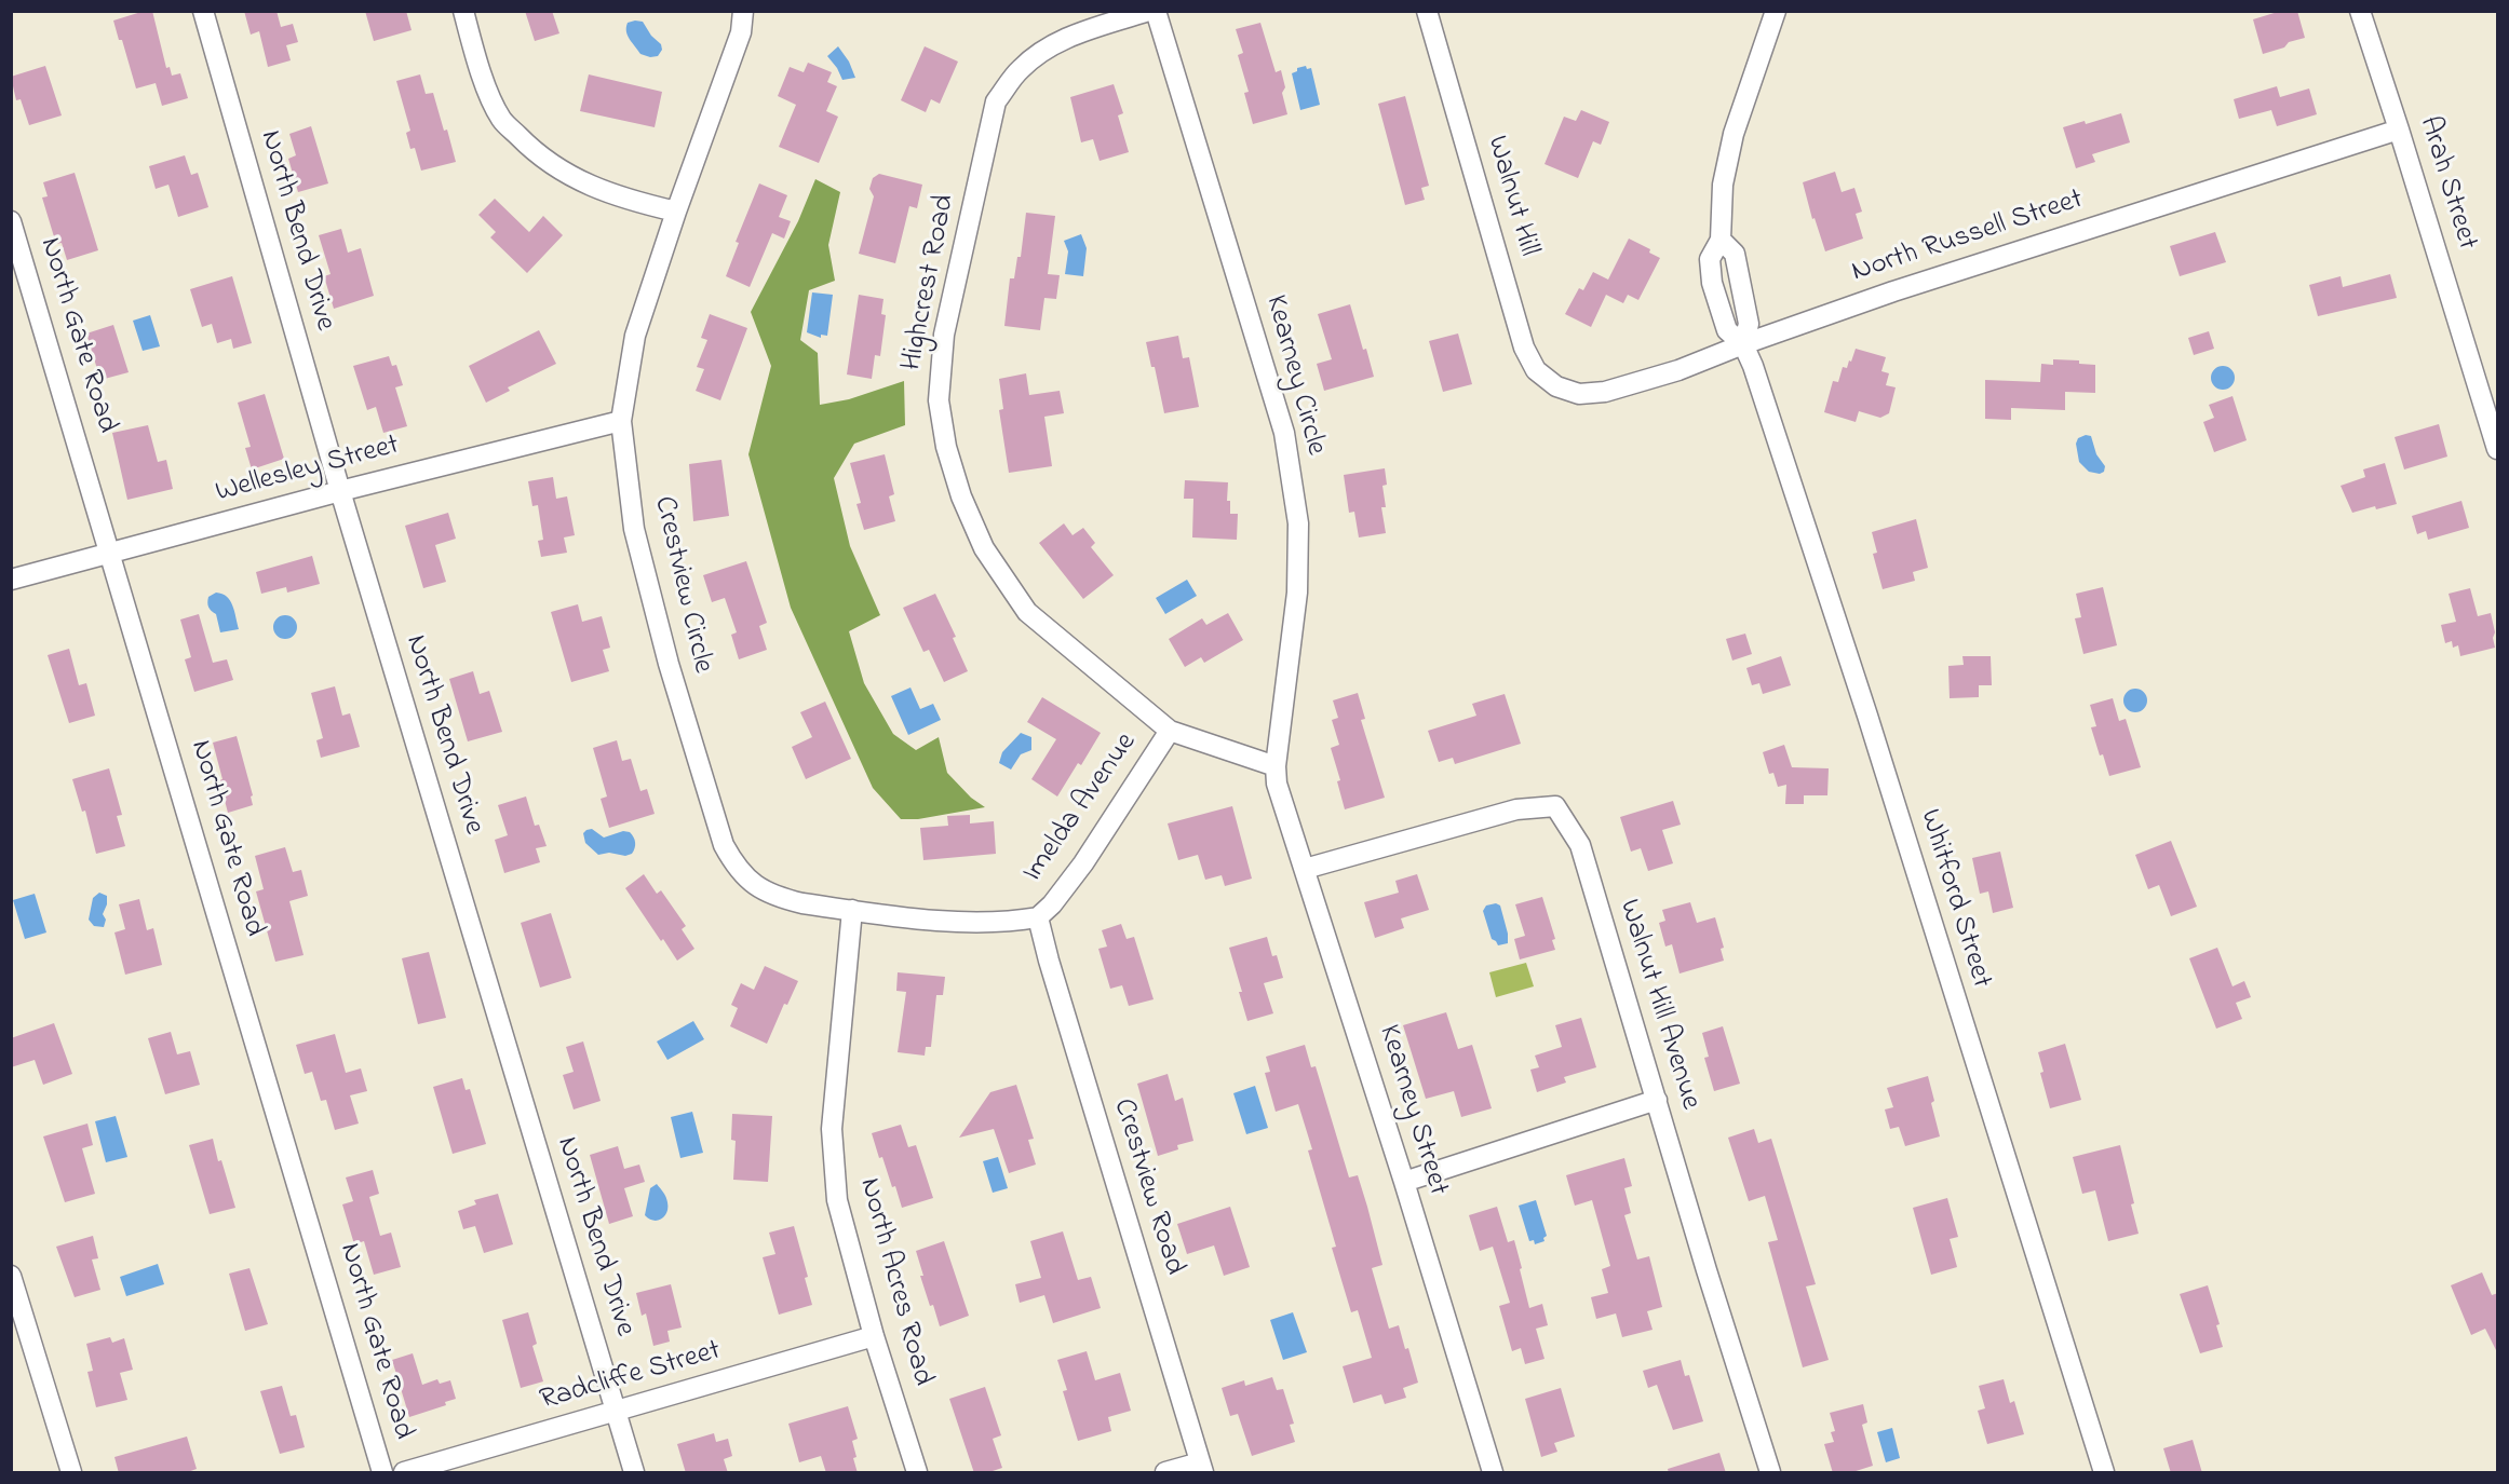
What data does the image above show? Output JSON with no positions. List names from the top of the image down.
{
  "streets": {
    "street": [
      "Arah Street",
      "Walnut Hill",
      "North Bend Drive",
      "North Russell Street",
      "Highcrest Road",
      "North Gate Road",
      "Kearney Circle",
      "Wellesley Street",
      "Crestview Circle",
      "Imelda Avenue",
      "Whitford Street",
      "Walnut Hill Avenue",
      "Kearney Street",
      "Crestview Road",
      "North Acres Road",
      "Radcliffe Street"
    ]
  },
  "crossings": [
    ["Arah Street", "North Russell Street"],
    ["Walnut Hill", "North Russell Street"],
    ["North Bend Drive", "Wellesley Street"],
    ["North Bend Drive", "Radcliffe Street"],
    ["North Russell Street", "Whitford Street"],
    ["Highcrest Road", "Kearney Circle"],
    ["Highcrest Road", "Imelda Avenue"],
    ["Highcrest Road", "Kearney Street"],
    ["North Gate Road", "Wellesley Street"],
    ["Kearney Circle", "Kearney Street"],
    ["Wellesley Street", "Crestview Circle"],
    ["Crestview Circle", "Imelda Avenue"],
    ["Crestview Circle", "Crestview Road"],
    ["Crestview Circle", "North Acres Road"],
    ["Imelda Avenue", "Crestview Road"],
    ["Walnut Hill Avenue", "Kearney Street"],
    ["North Acres Road", "Radcliffe Street"]
  ]
}
